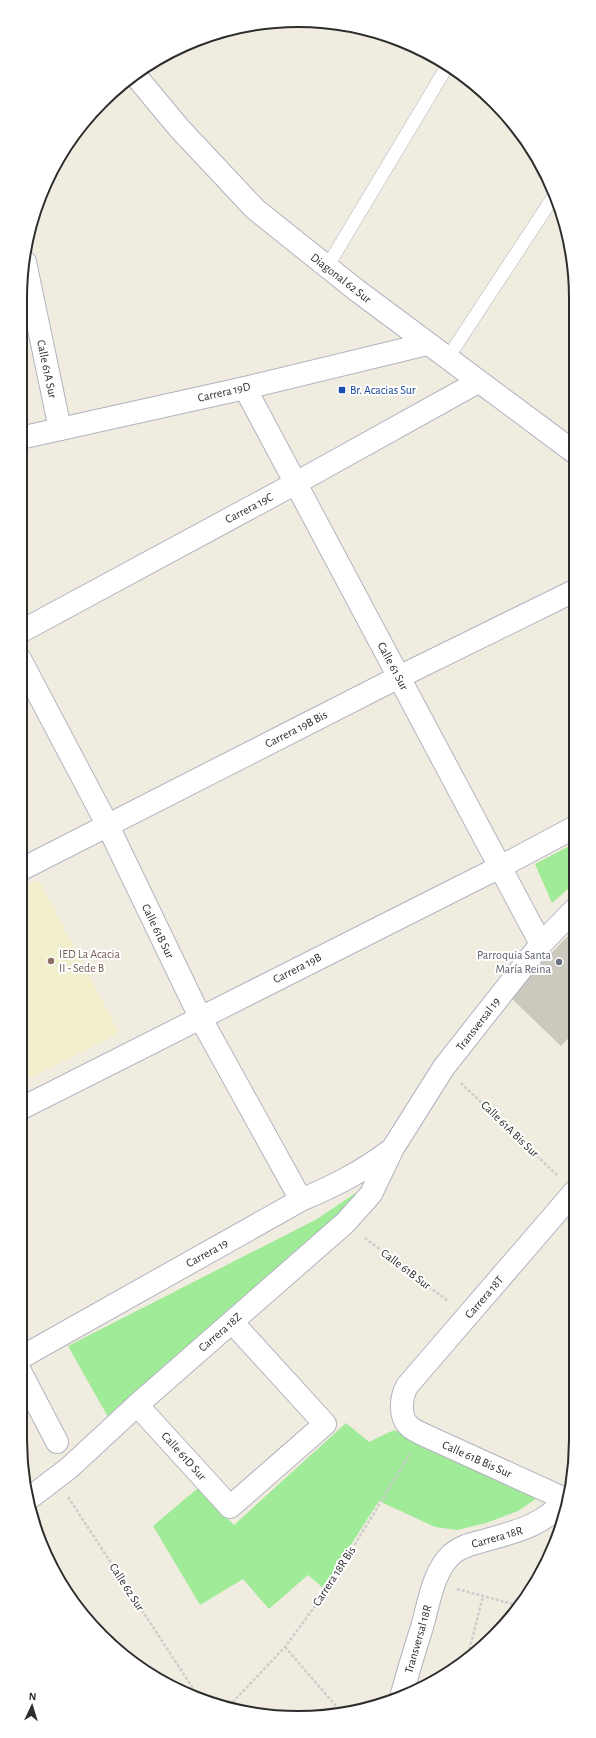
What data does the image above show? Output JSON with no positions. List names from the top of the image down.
{
  "streets": {
    "street": [
      "Diagonal 62 Sur",
      "Calle 61A Sur",
      "Carrera 19D",
      "Carrera 19C",
      "Calle 61 Sur",
      "Carrera 19B Bis",
      "Calle 61B Sur",
      "Carrera 19B",
      "Transversal 19",
      "Carrera 19",
      "Carrera 18T",
      "Carrera 18Z",
      "Calle 61D Sur",
      "Calle 61B Bis Sur",
      "Carrera 18R",
      "Transversal 18R"
    ],
    "path": ["Calle 61A Bis Sur", "Carrera 18R Bis", "Calle 62 Sur"]
  },
  "crossings": [
    ["Diagonal 62 Sur", "Carrera 19D"],
    ["Diagonal 62 Sur", "Carrera 19C"],
    ["Calle 61A Sur", "Carrera 19D"],
    ["Carrera 19D", "Calle 61 Sur"],
    ["Carrera 19C", "Calle 61 Sur"],
    ["Calle 61 Sur", "Carrera 19B Bis"],
    ["Calle 61 Sur", "Carrera 19B"],
    ["Calle 61 Sur", "Transversal 19"],
    ["Carrera 19B Bis", "Calle 61B Sur"],
    ["Calle 61B Sur", "Carrera 19B"],
    ["Calle 61B Sur", "Carrera 19"],
    ["Calle 61B Sur", "Carrera 18T"],
    ["Calle 61B Sur", "Carrera 18Z"],
    ["Transversal 19", "Calle 61A Bis Sur"],
    ["Transversal 19", "Carrera 19"],
    ["Transversal 19", "Carrera 18Z"],
    ["Carrera 19", "Carrera 18Z"],
    ["Carrera 18T", "Calle 61B Bis Sur"],
    ["Carrera 18Z", "Calle 61D Sur"],
    ["Carrera 18Z", "Calle 62 Sur"],
    ["Calle 61B Bis Sur", "Carrera 18R Bis"],
    ["Carrera 18R", "Transversal 18R"]
  ],
  "places": {
    "transit": ["Br. Acacias Sur"],
    "other": ["IED La Acacia II - Sede B", "Parroquia Santa María Reina"]
  },
  "north": "top"
}
